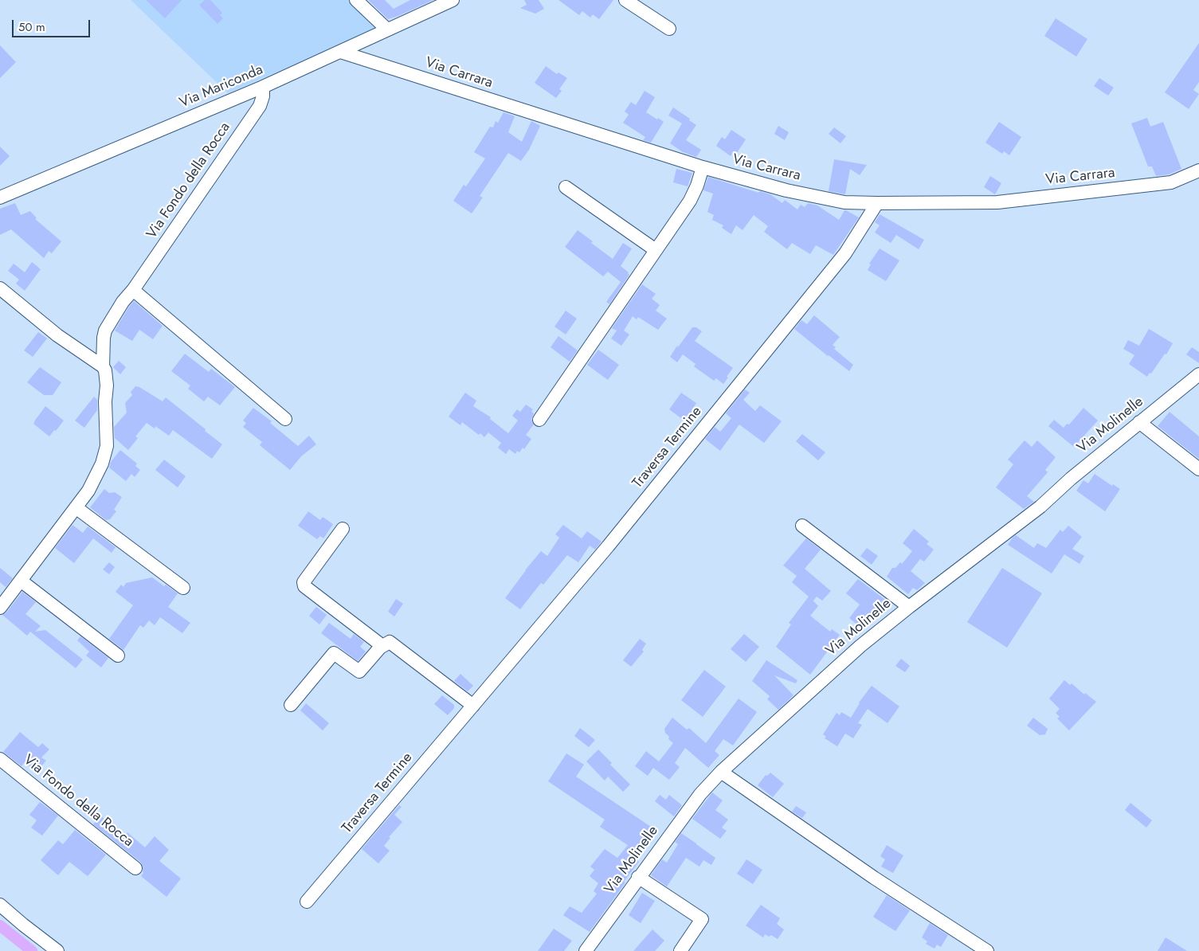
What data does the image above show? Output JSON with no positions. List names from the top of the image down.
{
  "streets": {
    "street": [
      "Via Carrara",
      "Via Mariconda",
      "Via Fondo della Rocca",
      "Via Molinelle",
      "Traversa Termine"
    ]
  },
  "crossings": [
    ["Via Carrara", "Via Mariconda"],
    ["Via Carrara", "Traversa Termine"],
    ["Via Mariconda", "Via Fondo della Rocca"]
  ],
  "scale_bar": "50 m"
}
